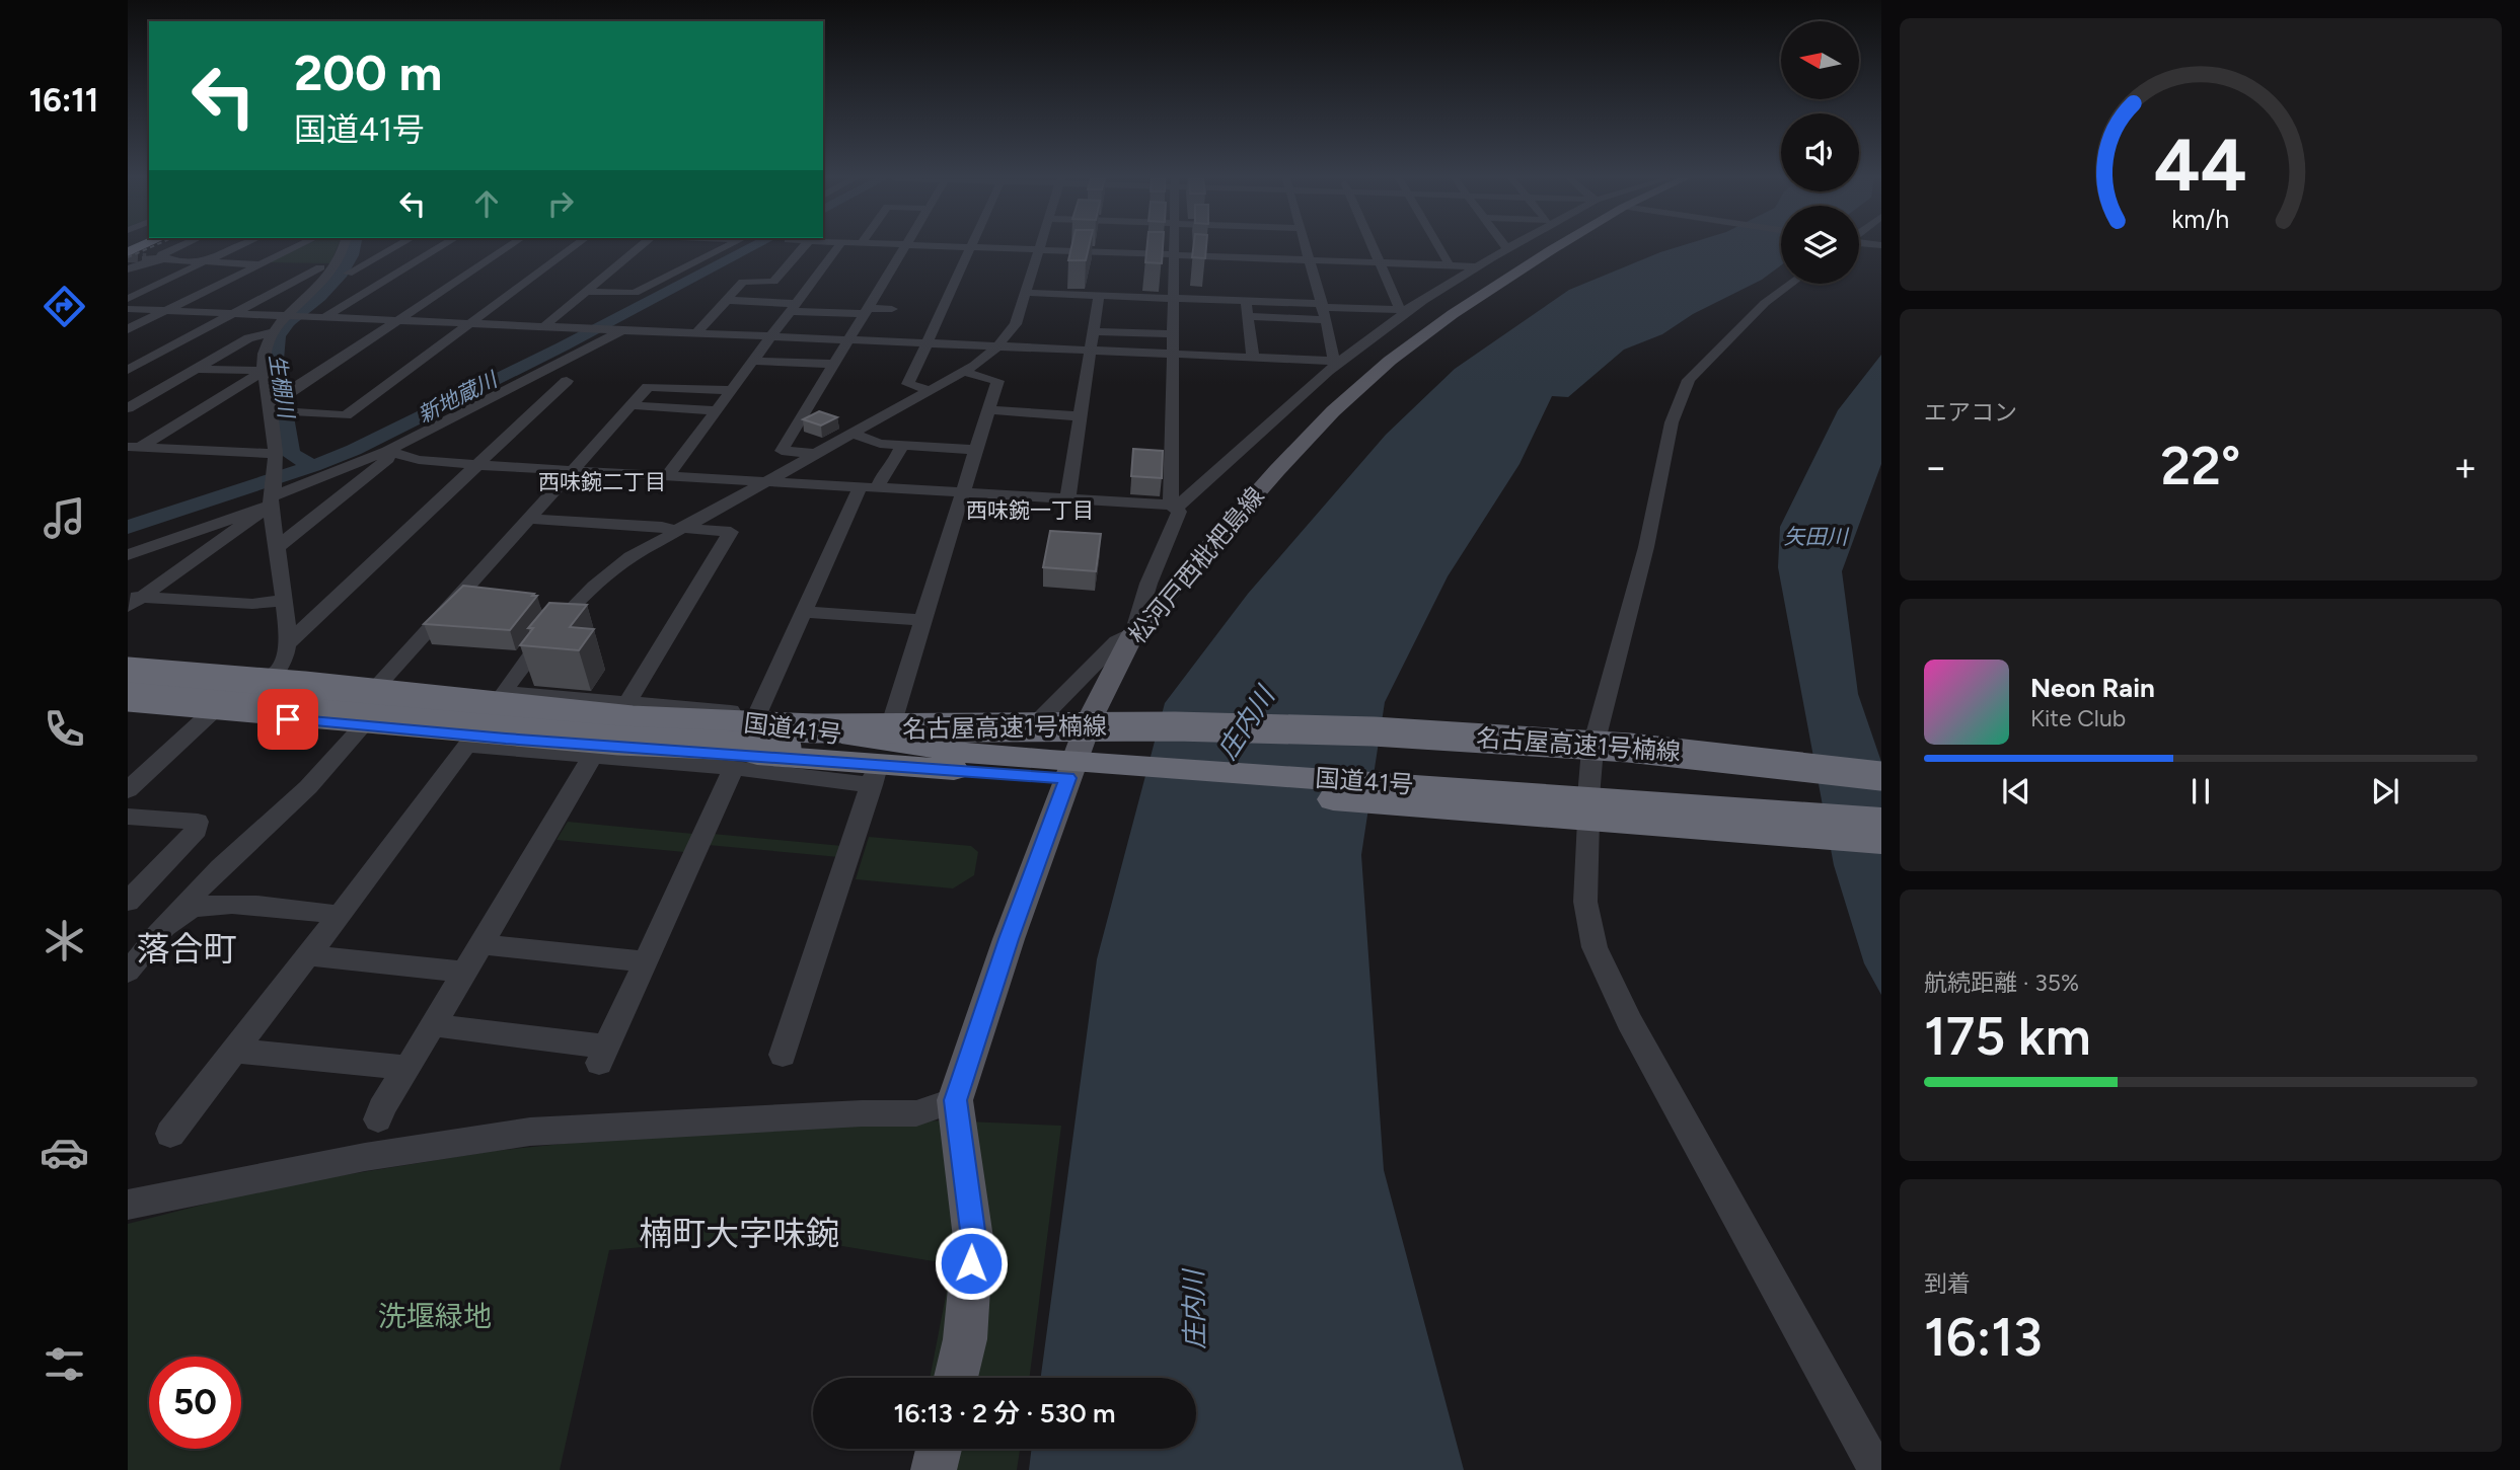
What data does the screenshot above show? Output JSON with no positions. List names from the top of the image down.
{
  "streets": {
    "highway": ["名古屋高速1号楠線", "国道41号"],
    "main road": ["松河戸西枇杷島線"]
  },
  "crossings": [
    ["松河戸西枇杷島線", "国道41号"],
    ["名古屋高速1号楠線", "国道41号"]
  ],
  "districts": [
    "西味鋺二丁目",
    "西味鋺一丁目",
    "落合町",
    "楠町大字味鋺"
  ],
  "water": [
    "生棚川",
    "新地蔵川",
    "矢田川",
    "庄内川"
  ],
  "parks": ["洗堰緑地"],
  "north": "left",
  "page": {
    "tabs": "16:11",
    "turn": ["200 m", "国道41号"],
    "tile": [
      "エアコン",
      ["航続距離 · 35%", "175 km"],
      ["到着", "16:13"]
    ],
    "heat": ["−", "22°", "+"],
    "song": ["Neon Rain", "Kite Club"],
    "limit": "50",
    "trip": "16:13 · 2 分 · 530 m",
    "gauge": ["44", "km/h"]
  }
}
